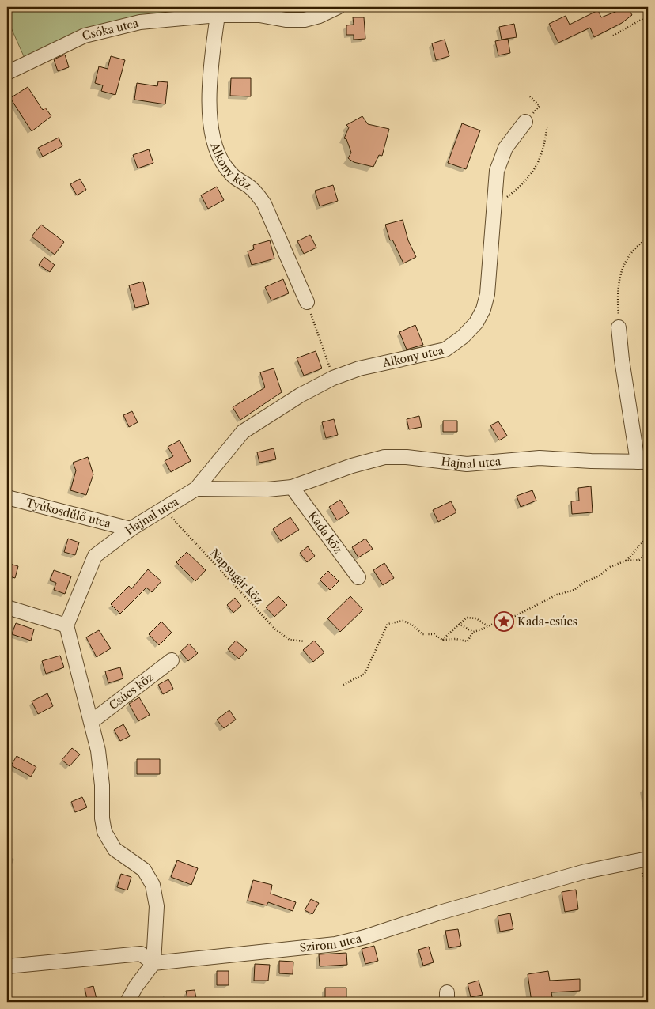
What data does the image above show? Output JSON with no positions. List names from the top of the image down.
{
  "streets": {
    "street": [
      "Csóka utca",
      "Alkony köz",
      "Alkony utca",
      "Hajnal utca",
      "Tyúkosdűlő utca",
      "Kada köz",
      "Csúcs köz",
      "Szirom utca"
    ],
    "path": ["Napsugár köz"]
  },
  "crossings": [
    ["Csóka utca", "Alkony köz"],
    ["Alkony utca", "Hajnal utca"],
    ["Hajnal utca", "Tyúkosdűlő utca"],
    ["Hajnal utca", "Kada köz"],
    ["Hajnal utca", "Napsugár köz"]
  ],
  "places": {
    "place": ["Kada-csúcs"]
  }
}
